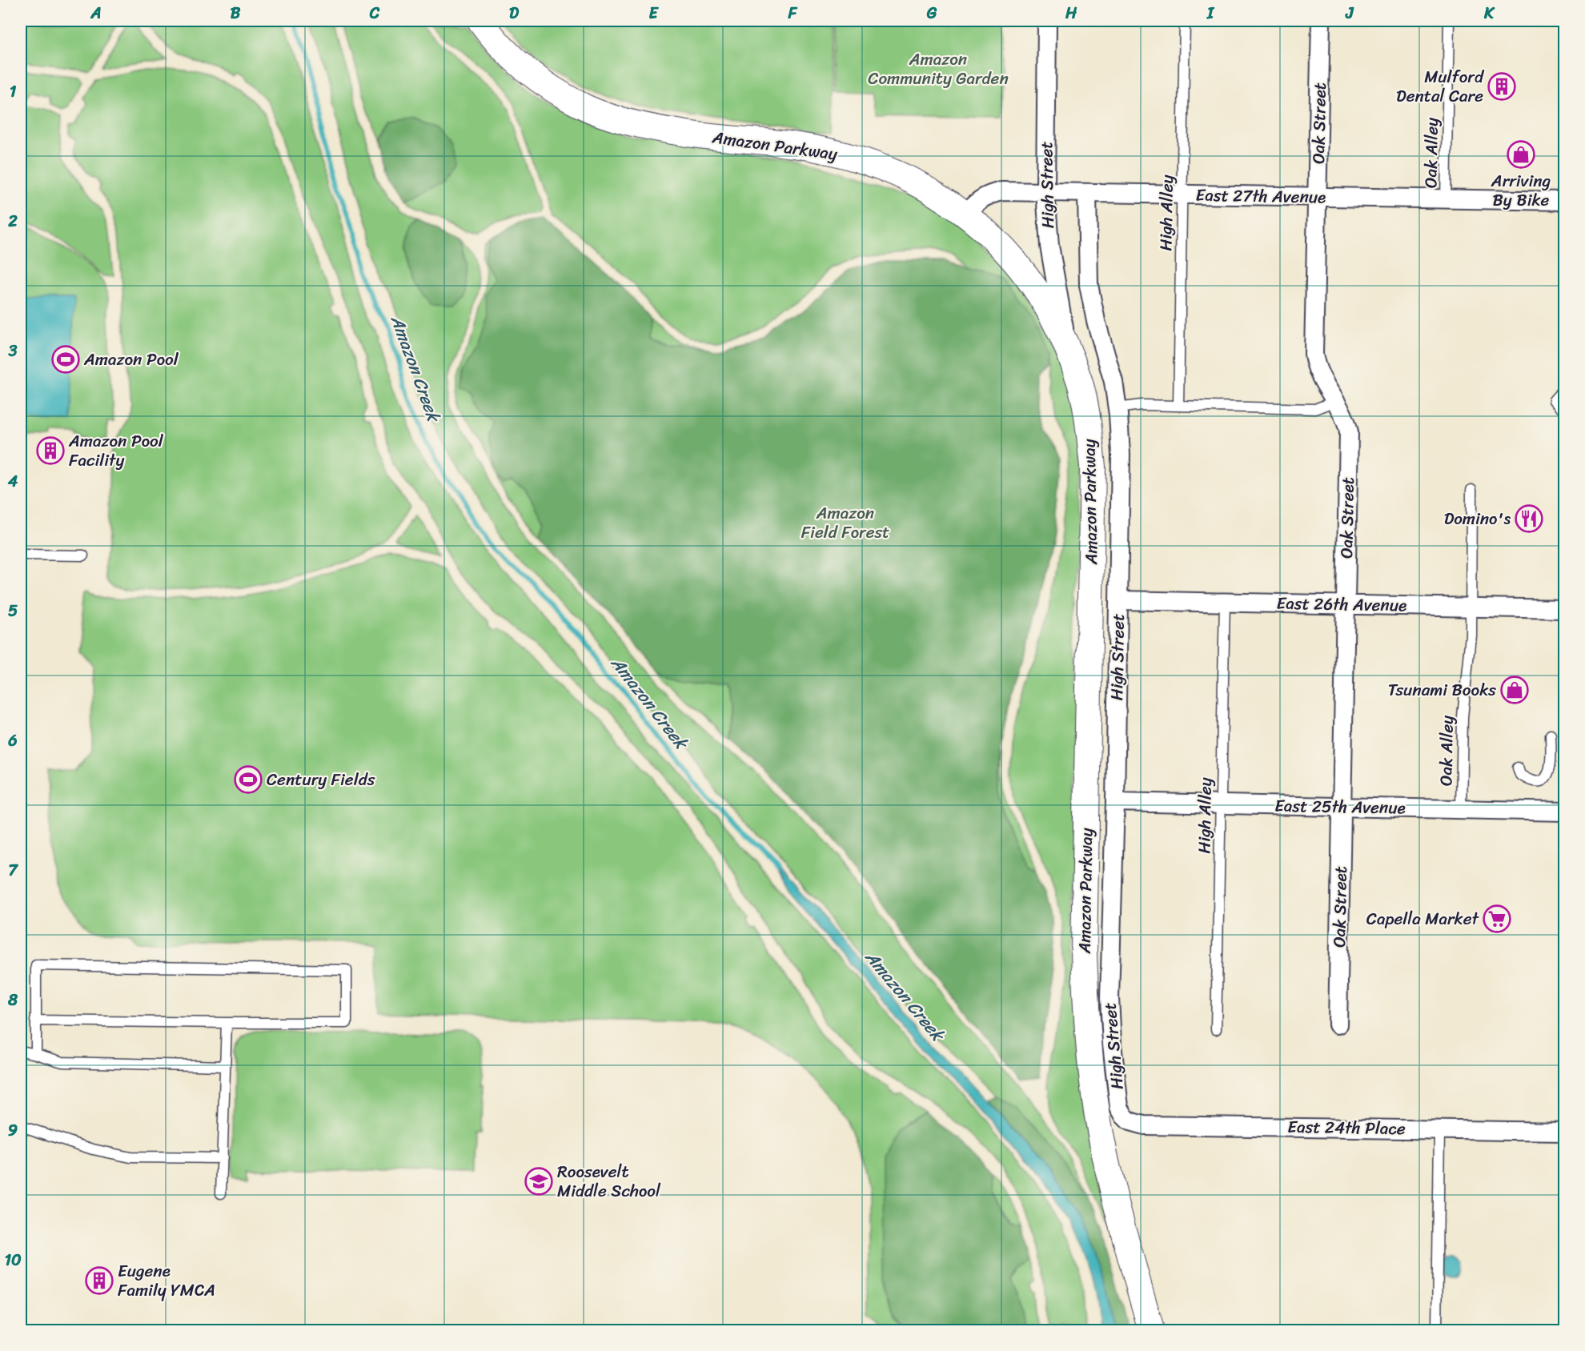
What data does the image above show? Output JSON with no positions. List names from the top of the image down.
{
  "streets": {
    "main road": ["Amazon Parkway"],
    "street": [
      "Oak Street",
      "High Street",
      "East 27th Avenue",
      "East 26th Avenue",
      "East 25th Avenue",
      "East 24th Place"
    ],
    "lane": ["Oak Alley", "High Alley"]
  },
  "crossings": [
    ["Oak Street", "East 27th Avenue"],
    ["Oak Street", "East 26th Avenue"],
    ["Oak Street", "East 25th Avenue"],
    ["Amazon Parkway", "High Street"],
    ["Amazon Parkway", "East 27th Avenue"],
    ["Oak Alley", "East 27th Avenue"],
    ["Oak Alley", "East 26th Avenue"],
    ["Oak Alley", "East 25th Avenue"],
    ["High Street", "East 27th Avenue"],
    ["High Street", "East 26th Avenue"],
    ["High Street", "East 25th Avenue"],
    ["High Street", "East 24th Place"],
    ["East 27th Avenue", "High Alley"],
    ["High Alley", "East 26th Avenue"],
    ["High Alley", "East 25th Avenue"]
  ],
  "water": ["Amazon Creek"],
  "parks": ["Amazon Community Garden", "Amazon Field Forest"],
  "places": {
    "building": ["Mulford Dental Care", "Amazon Pool Facility", "Eugene Family YMCA"],
    "shop": ["Arriving By Bike", "Tsunami Books"],
    "sports": ["Amazon Pool", "Century Fields"],
    "restaurant": ["Domino's"],
    "supermarket": ["Capella Market"],
    "school or university": ["Roosevelt Middle School"]
  },
  "grid": {
    "columns": [
      "A",
      "B",
      "C",
      "D",
      "E",
      "F",
      "G",
      "H",
      "I",
      "J",
      "K"
    ],
    "rows": [
      "1",
      "2",
      "3",
      "4",
      "5",
      "6",
      "7",
      "8",
      "9",
      "10"
    ]
  }
}
